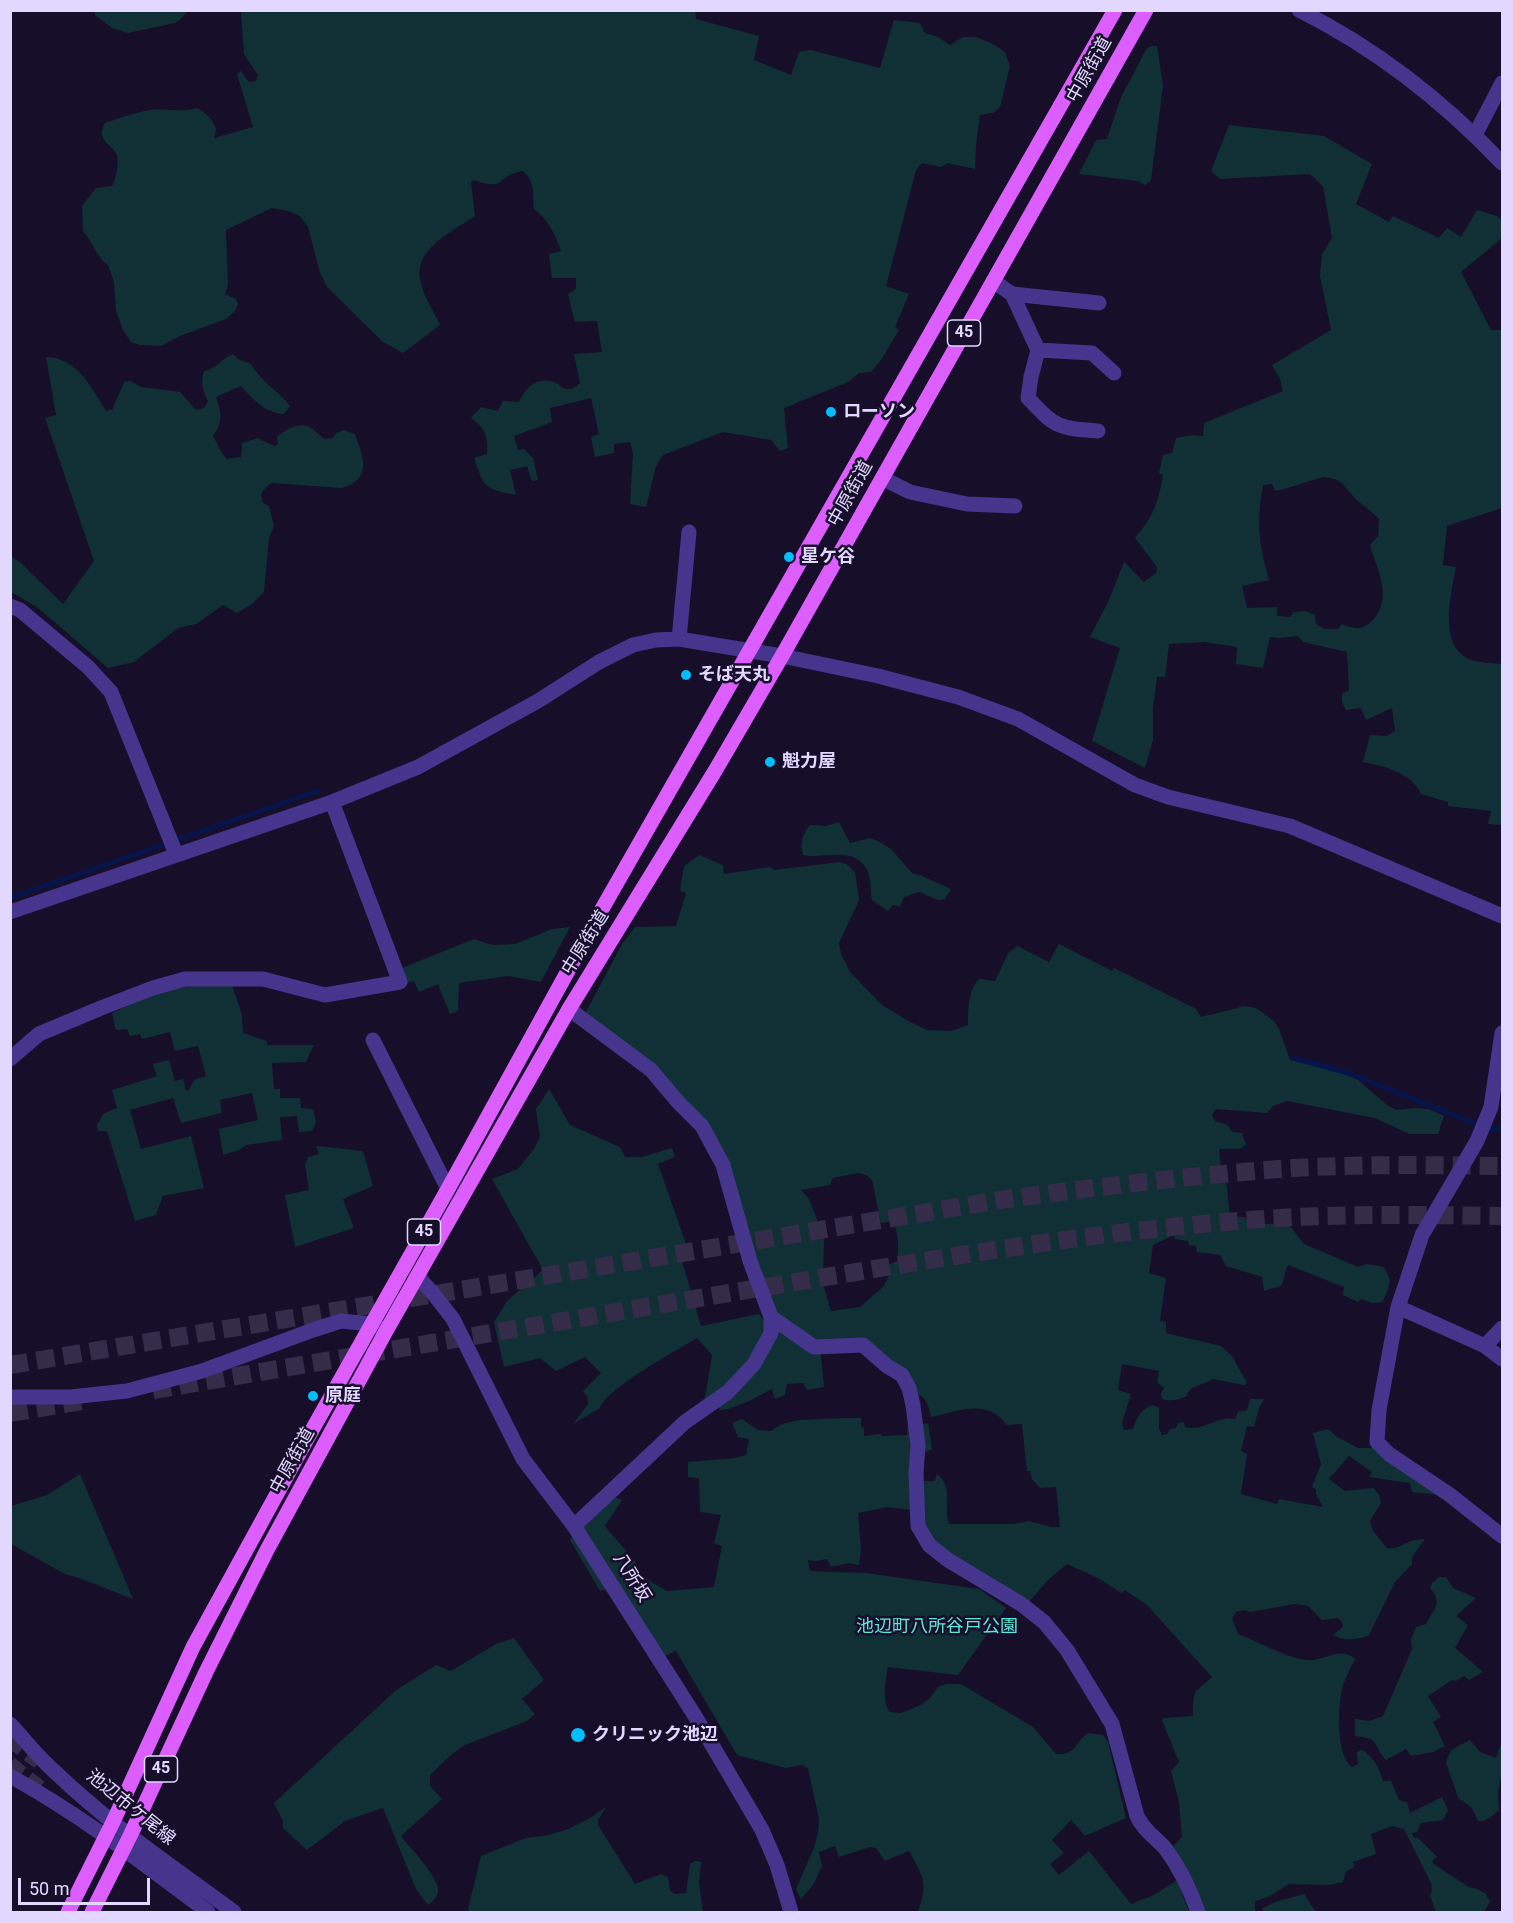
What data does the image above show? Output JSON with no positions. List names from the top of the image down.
{
  "streets": {
    "main road": ["中原街道", "45"],
    "street": ["八所坂", "池辺市ケ尾線"]
  },
  "crossings": [
    ["中原街道", "八所坂"],
    ["中原街道", "池辺市ケ尾線"]
  ],
  "parks": ["池辺町八所谷戸公園"],
  "places": [
    "ローソン",
    "星ケ谷",
    "そば天丸",
    "魁力屋",
    "原庭",
    "クリニック池辺"
  ],
  "scale_bar": "50 m"
}
